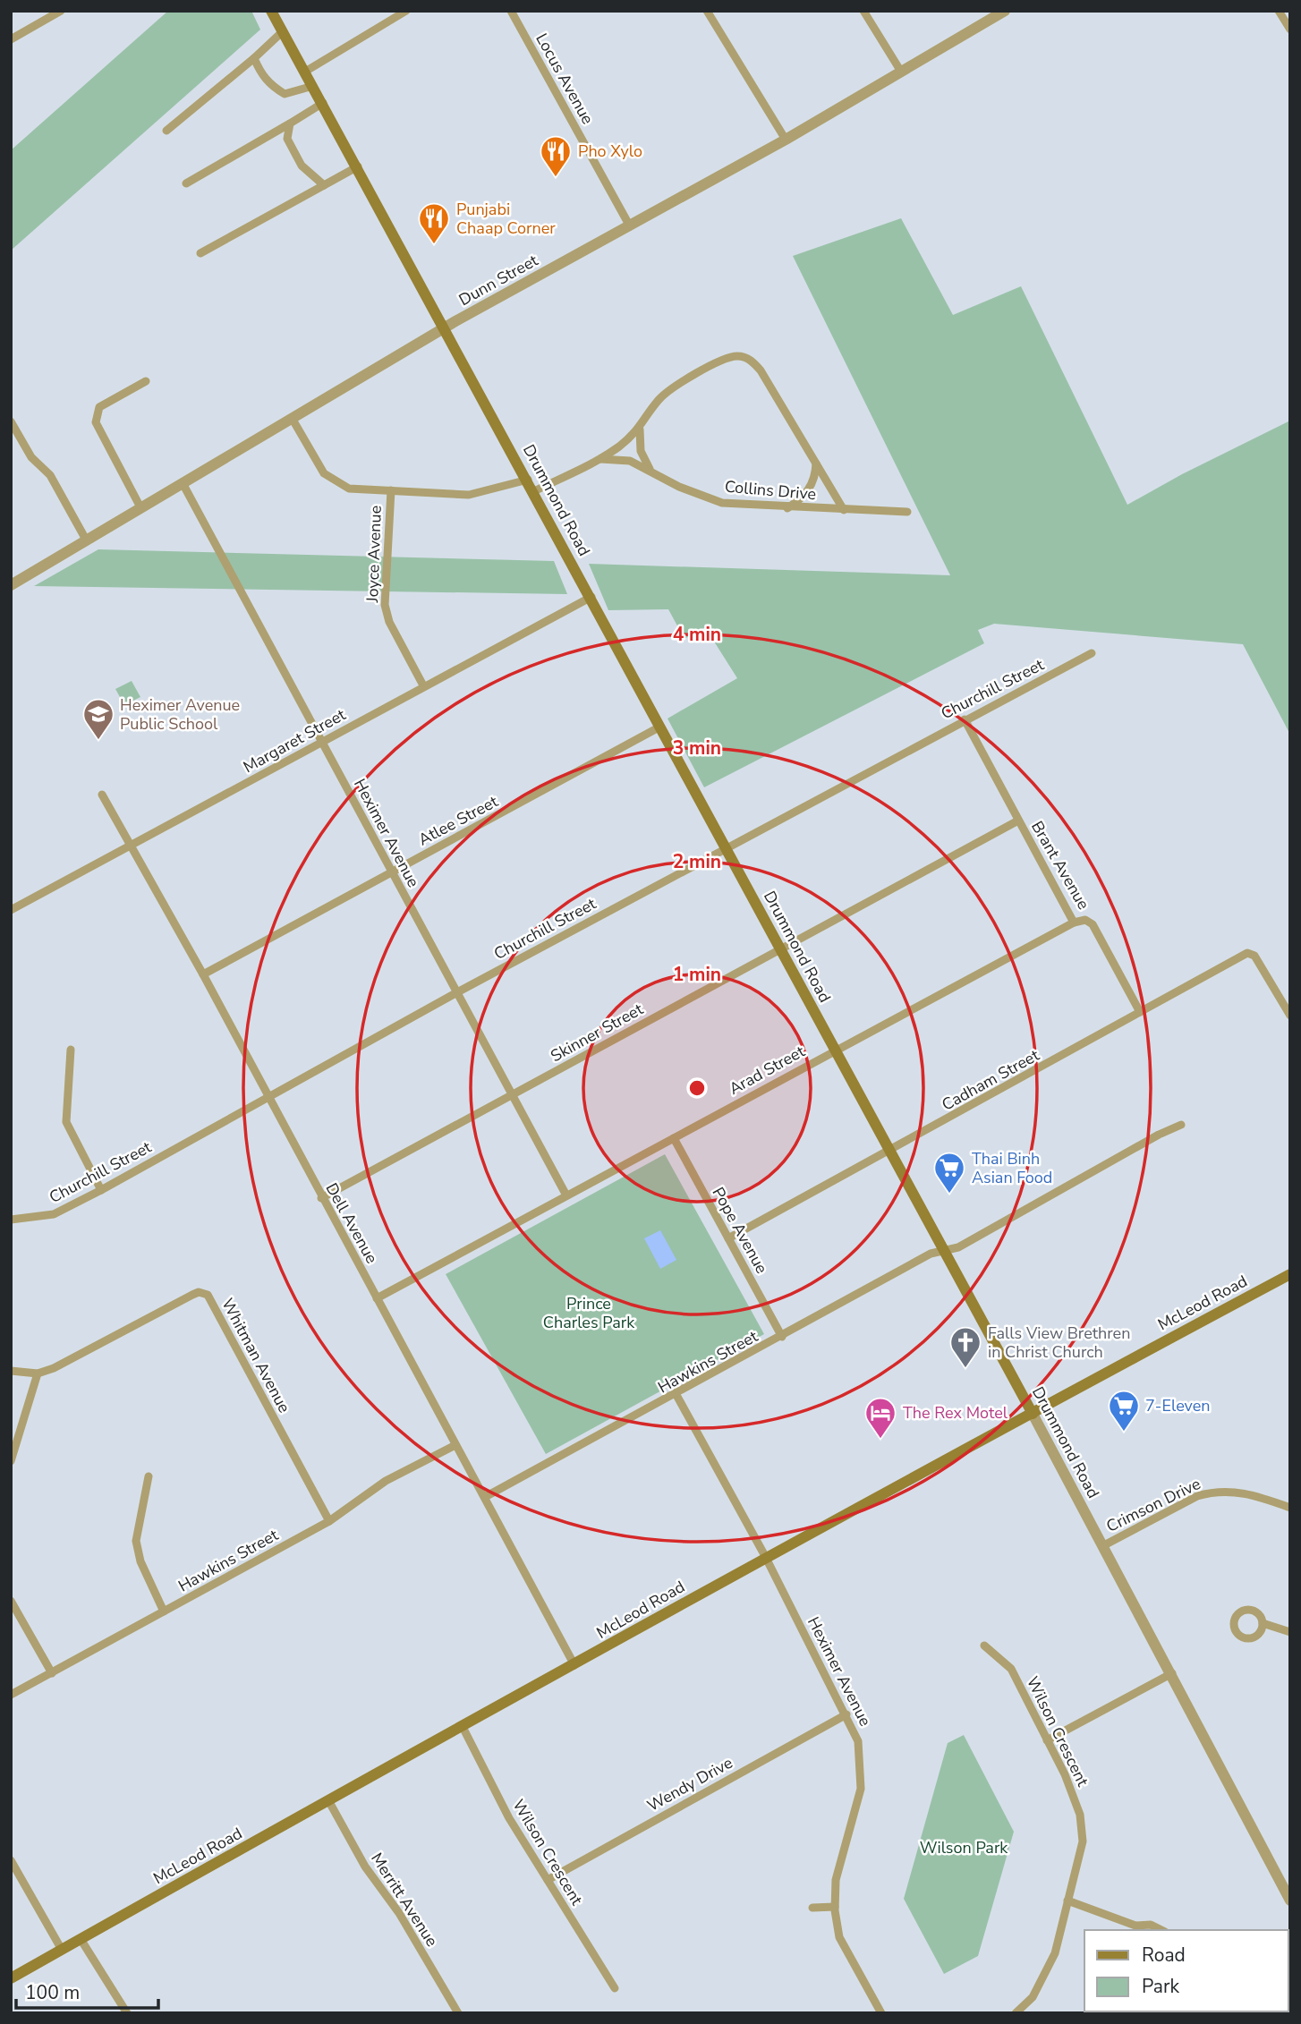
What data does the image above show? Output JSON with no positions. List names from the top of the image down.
{
  "streets": {
    "main road": ["Drummond Road", "McLeod Road"],
    "street": [
      "Locus Avenue",
      "Dunn Street",
      "Collins Drive",
      "Joyce Avenue",
      "Churchill Street",
      "Margaret Street",
      "Atlee Street",
      "Heximer Avenue",
      "Brant Avenue",
      "Skinner Street",
      "Arad Street",
      "Cadham Street",
      "Dell Avenue",
      "Pope Avenue",
      "Whitman Avenue",
      "Hawkins Street",
      "Crimson Drive",
      "Wilson Crescent",
      "Wendy Drive",
      "Merritt Avenue"
    ]
  },
  "crossings": [
    ["Locus Avenue", "Dunn Street"],
    ["Dunn Street", "Drummond Road"],
    ["Dunn Street", "Heximer Avenue"],
    ["Drummond Road", "Churchill Street"],
    ["Drummond Road", "Margaret Street"],
    ["Drummond Road", "Atlee Street"],
    ["Drummond Road", "Skinner Street"],
    ["Drummond Road", "Arad Street"],
    ["Drummond Road", "Cadham Street"],
    ["Drummond Road", "McLeod Road"],
    ["Drummond Road", "Hawkins Street"],
    ["Drummond Road", "Crimson Drive"],
    ["Joyce Avenue", "Margaret Street"],
    ["Churchill Street", "Heximer Avenue"],
    ["Churchill Street", "Brant Avenue"],
    ["Churchill Street", "Dell Avenue"],
    ["Margaret Street", "Heximer Avenue"],
    ["Margaret Street", "Dell Avenue"],
    ["Atlee Street", "Heximer Avenue"],
    ["Atlee Street", "Dell Avenue"],
    ["Heximer Avenue", "Skinner Street"],
    ["Heximer Avenue", "Arad Street"],
    ["Heximer Avenue", "McLeod Road"],
    ["Heximer Avenue", "Hawkins Street"],
    ["Heximer Avenue", "Wendy Drive"],
    ["Brant Avenue", "Skinner Street"],
    ["Brant Avenue", "Arad Street"],
    ["Brant Avenue", "Cadham Street"],
    ["Skinner Street", "Dell Avenue"],
    ["Arad Street", "Dell Avenue"],
    ["Arad Street", "Pope Avenue"],
    ["Cadham Street", "Pope Avenue"],
    ["Dell Avenue", "McLeod Road"],
    ["Dell Avenue", "Hawkins Street"],
    ["Pope Avenue", "Hawkins Street"],
    ["McLeod Road", "Wilson Crescent"],
    ["McLeod Road", "Merritt Avenue"],
    ["Whitman Avenue", "Hawkins Street"],
    ["Wilson Crescent", "Wendy Drive"]
  ],
  "parks": ["Prince Charles Park", "Wilson Park"],
  "places": {
    "restaurant": ["Pho Xylo", "Punjabi Chaap Corner"],
    "school or university": ["Heximer Avenue Public School"],
    "supermarket": ["Thai Binh Asian Food", "7-Eleven"],
    "church": ["Falls View Brethren in Christ Church"],
    "hotel": ["The Rex Motel"]
  },
  "legend": ["Road", "Park"],
  "scale_bar": "100 m",
  "rings": [
    "4 min",
    "3 min",
    "2 min",
    "1 min"
  ]
}
